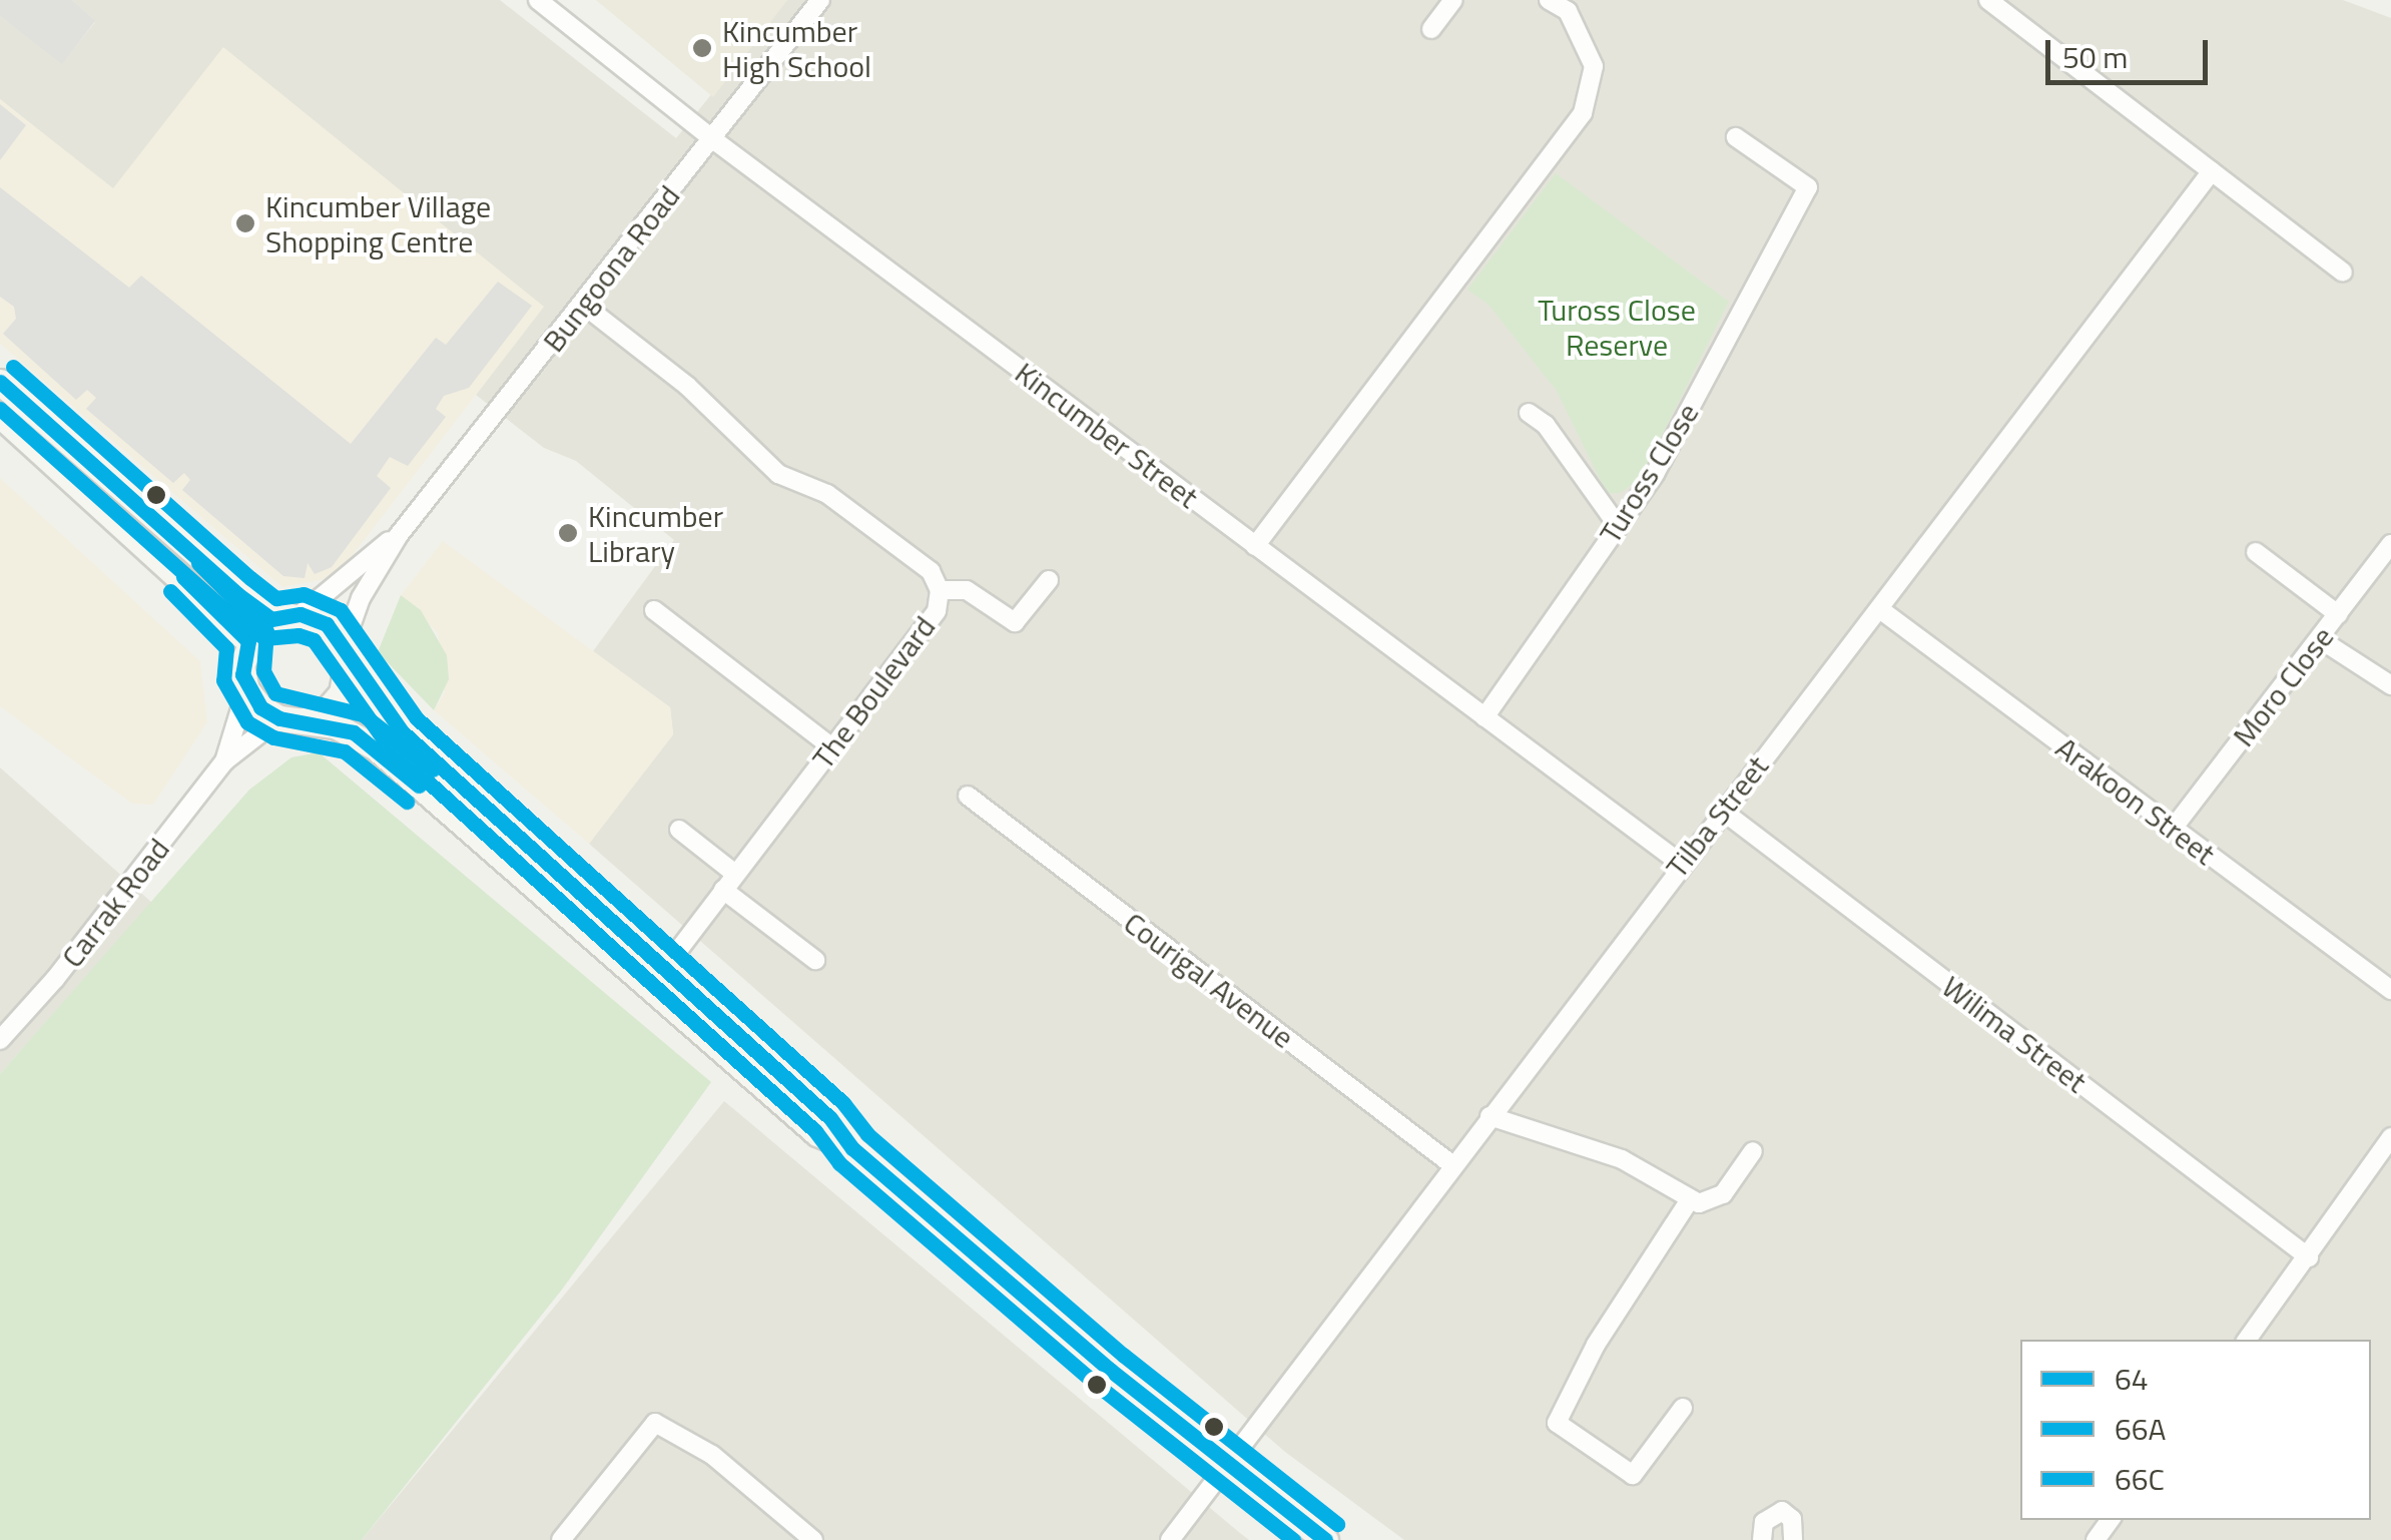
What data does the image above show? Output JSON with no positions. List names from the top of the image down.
{
  "streets": {
    "street": [
      "Bungoona Road",
      "Kincumber Street",
      "Tuross Close",
      "Moro Close",
      "The Boulevard",
      "Arakoon Street",
      "Tilba Street",
      "Carrak Road",
      "Courigal Avenue",
      "Wilima Street"
    ]
  },
  "crossings": [
    ["Bungoona Road", "Kincumber Street"],
    ["Bungoona Road", "The Boulevard"],
    ["Bungoona Road", "Carrak Road"],
    ["Kincumber Street", "Tuross Close"],
    ["Kincumber Street", "Tilba Street"],
    ["Moro Close", "Arakoon Street"],
    ["Arakoon Street", "Tilba Street"],
    ["Tilba Street", "Courigal Avenue"],
    ["Tilba Street", "Wilima Street"]
  ],
  "parks": ["Tuross Close Reserve"],
  "places": ["Kincumber High School", "Kincumber Village Shopping Centre", "Kincumber Library"],
  "lines": ["transit line 66C", "transit line 64", "transit line 66A"],
  "legend": ["64", "66A", "66C"],
  "scale_bar": "50 m"
}
